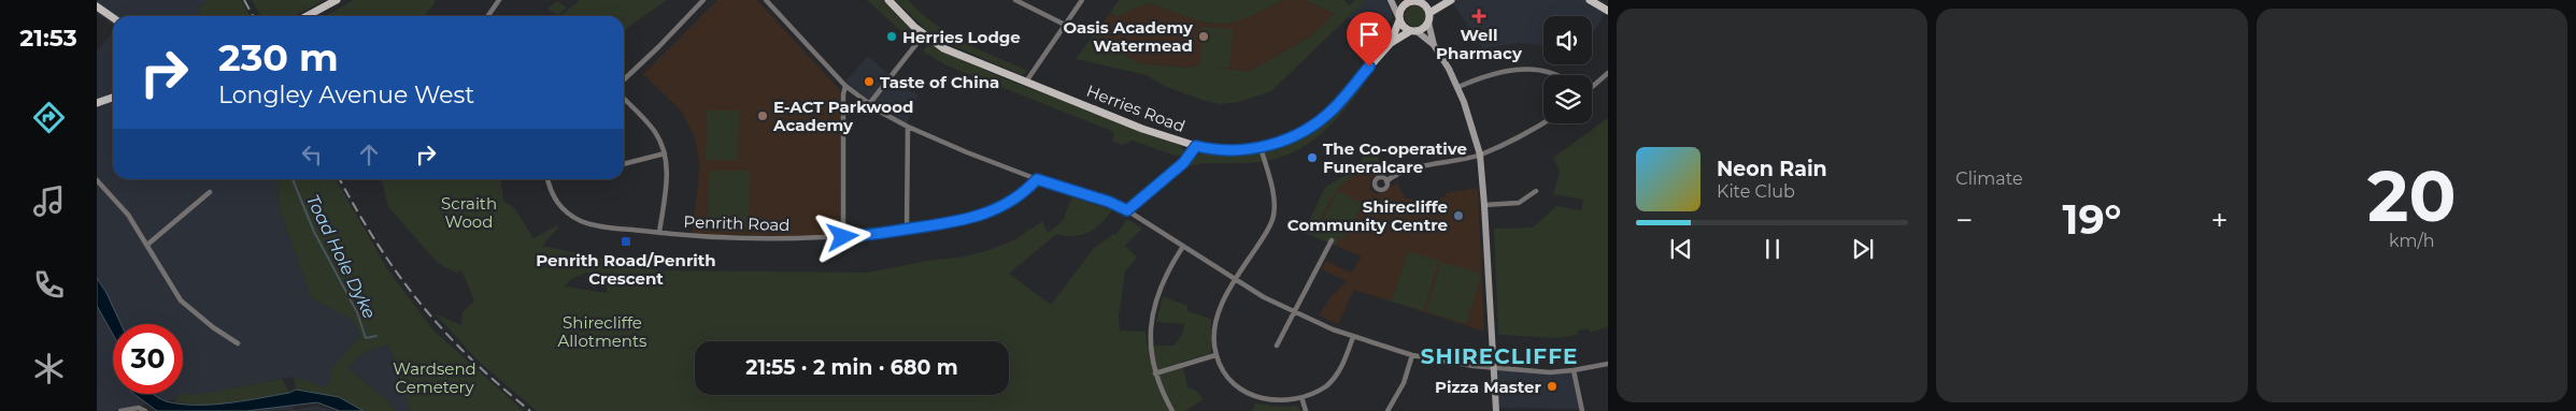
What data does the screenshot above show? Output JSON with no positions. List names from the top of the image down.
{
  "streets": {
    "main road": ["Herries Road"],
    "street": ["Penrith Road"]
  },
  "districts": ["SHIRECLIFFE"],
  "water": ["Toad Hole Dyke"],
  "parks": ["Scraith Wood", "Shirecliffe Allotments", "Wardsend Cemetery"],
  "places": {
    "health": ["Well Pharmacy"],
    "other": [
      "Herries Lodge",
      "Oasis Academy Watermead",
      "Taste of China",
      "E-ACT Parkwood Academy",
      "The Co-operative Funeralcare",
      "Shirecliffe Community Centre",
      "Pizza Master"
    ],
    "transit": ["Penrith Road/Penrith Crescent"]
  },
  "page": {
    "tabs": "21:53",
    "tile": [
      "Climate",
      ["20", "km/h"]
    ],
    "turn": ["230 m", "Longley Avenue West"],
    "song": ["Neon Rain", "Kite Club"],
    "heat": ["−", "19°", "+"],
    "limit": "30",
    "trip": "21:55 · 2 min · 680 m"
  }
}
